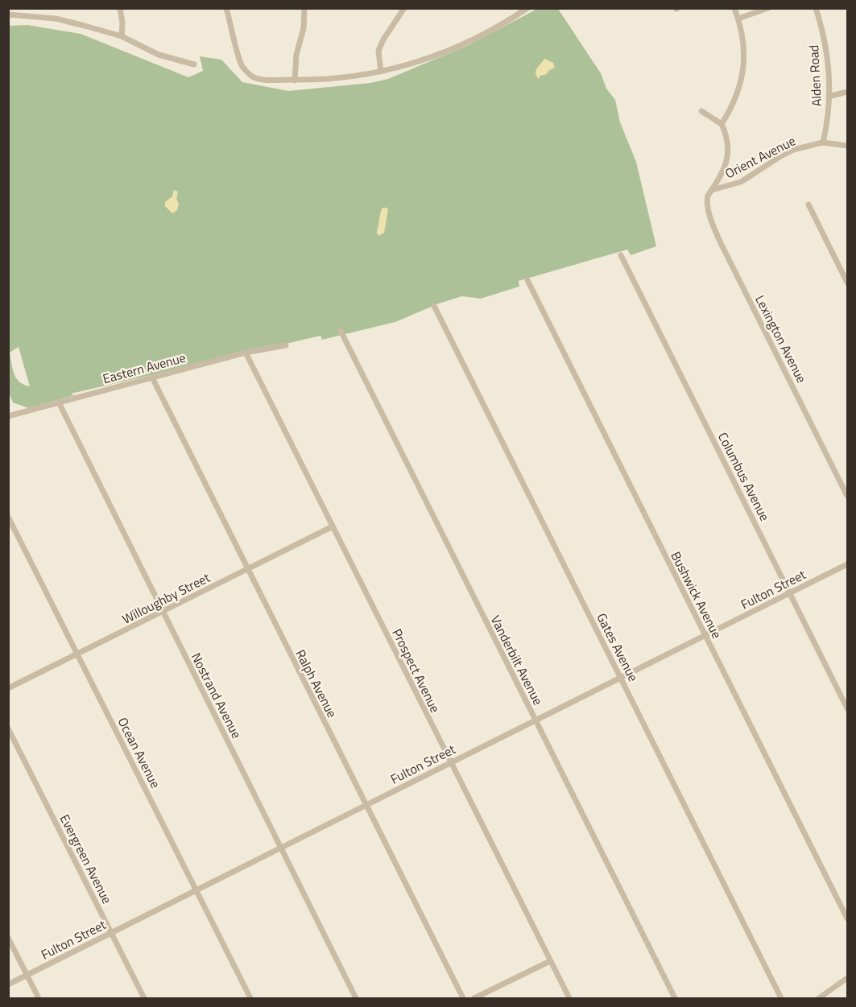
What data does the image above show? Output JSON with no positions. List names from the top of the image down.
{
  "streets": {
    "street": [
      "Alden Road",
      "Orient Avenue",
      "Lexington Avenue",
      "Eastern Avenue",
      "Columbus Avenue",
      "Fulton Street",
      "Bushwick Avenue",
      "Willoughby Street",
      "Gates Avenue",
      "Vanderbilt Avenue",
      "Prospect Avenue",
      "Ralph Avenue",
      "Nostrand Avenue",
      "Ocean Avenue",
      "Evergreen Avenue"
    ]
  },
  "crossings": [
    ["Alden Road", "Orient Avenue"],
    ["Orient Avenue", "Lexington Avenue"],
    ["Eastern Avenue", "Prospect Avenue"],
    ["Eastern Avenue", "Ralph Avenue"],
    ["Eastern Avenue", "Nostrand Avenue"],
    ["Columbus Avenue", "Fulton Street"],
    ["Fulton Street", "Bushwick Avenue"],
    ["Fulton Street", "Gates Avenue"],
    ["Fulton Street", "Vanderbilt Avenue"],
    ["Fulton Street", "Prospect Avenue"],
    ["Fulton Street", "Ralph Avenue"],
    ["Fulton Street", "Nostrand Avenue"],
    ["Fulton Street", "Ocean Avenue"],
    ["Fulton Street", "Evergreen Avenue"],
    ["Willoughby Street", "Prospect Avenue"],
    ["Willoughby Street", "Ralph Avenue"],
    ["Willoughby Street", "Nostrand Avenue"],
    ["Willoughby Street", "Ocean Avenue"]
  ]
}
